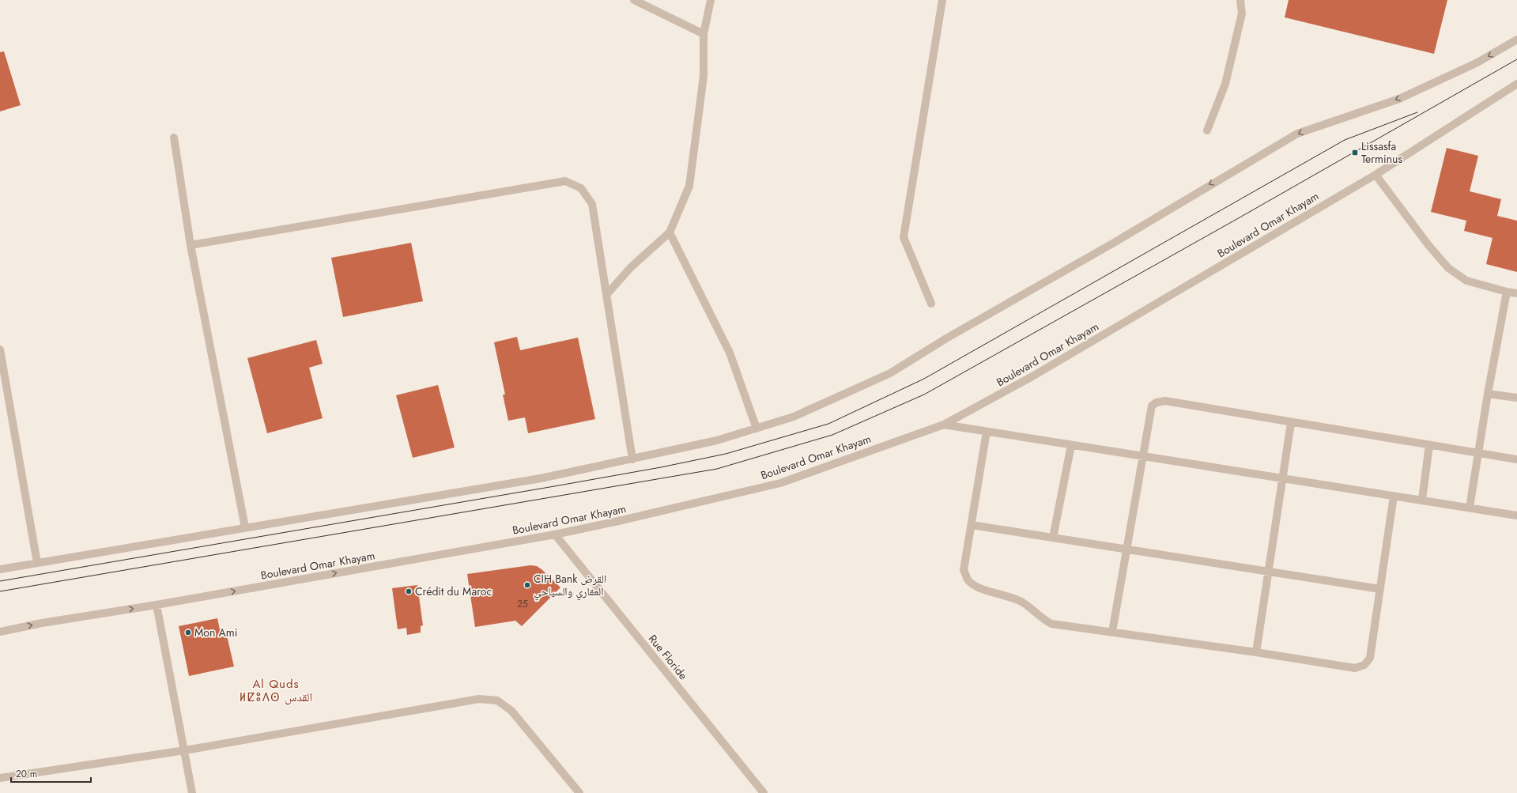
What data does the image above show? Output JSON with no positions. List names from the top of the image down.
{
  "streets": {
    "street": ["Boulevard Omar Khayam", "Rue Floride"]
  },
  "crossings": [
    ["Boulevard Omar Khayam", "Rue Floride"]
  ],
  "districts": ["Al Quds ⵍⵇⵓⴷⵙ القدس"],
  "places": {
    "transit": ["Lissasfa Terminus"],
    "other": ["CIH Bank القرض العقاري والسياحي", "Crédit du Maroc", "Mon Ami"]
  },
  "house_numbers": ["25"],
  "scale_bar": "20 m"
}
